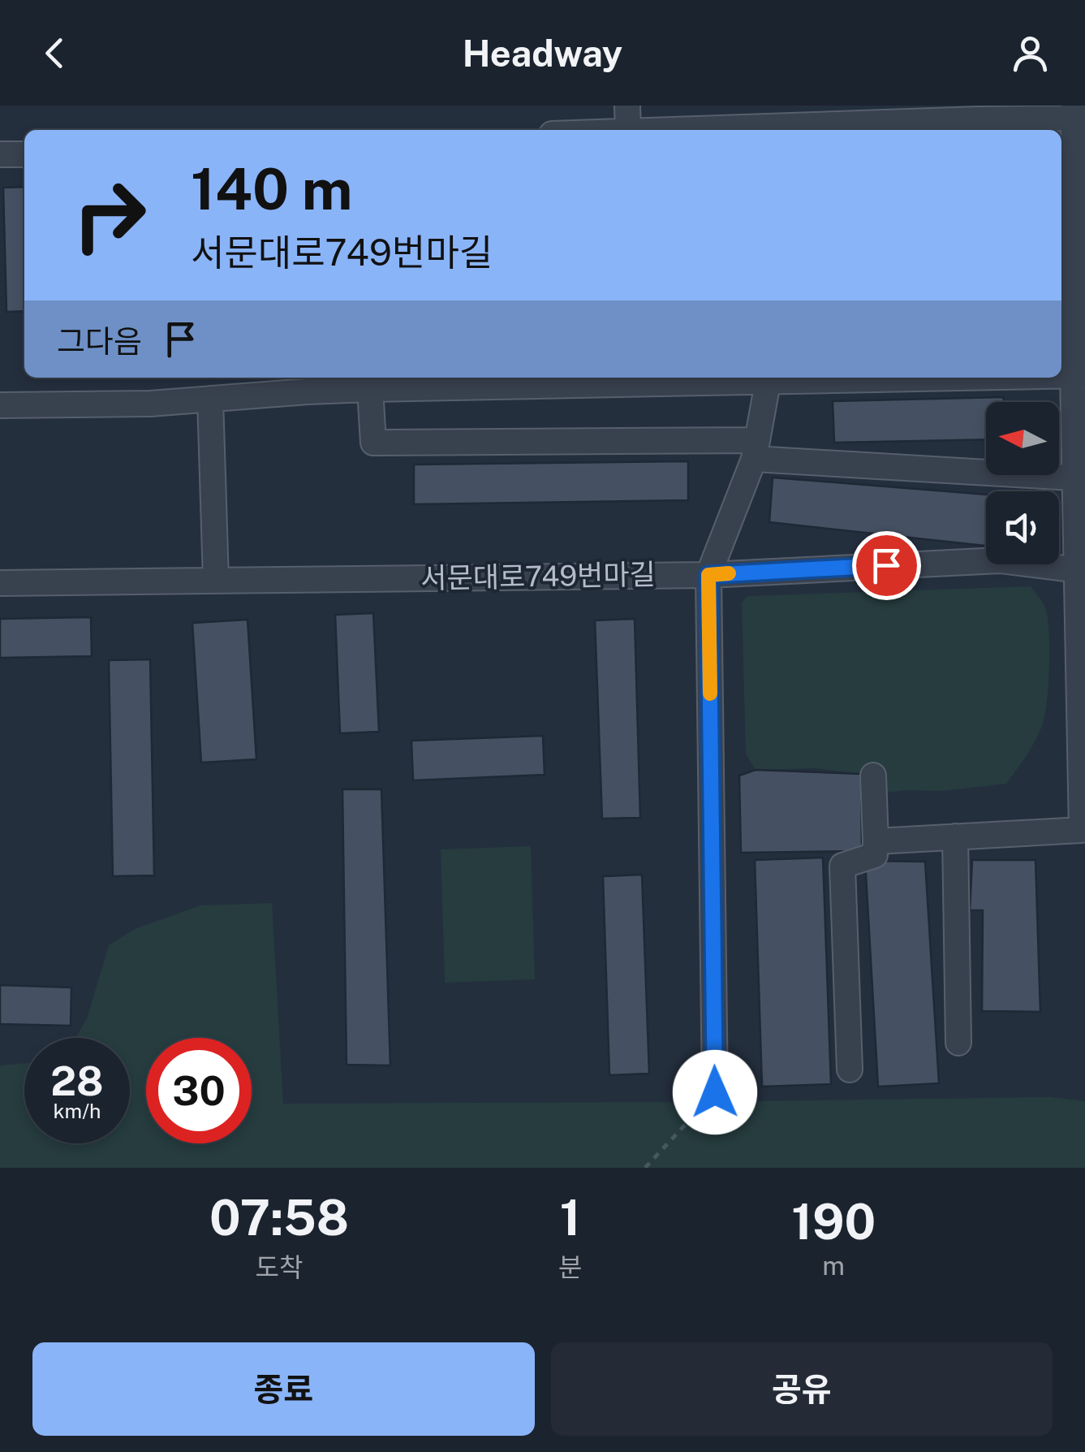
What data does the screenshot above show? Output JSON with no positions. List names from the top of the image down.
{
  "streets": {
    "street": ["서문대로749번마길"]
  },
  "north": "left",
  "page": {
    "header": "Headway",
    "turn": ["140 m", "서문대로749번마길"],
    "then": "그다음",
    "speed": "28 km/h",
    "limit": "30",
    "eta": [
      "07:58",
      "도착",
      "1",
      "분",
      "190",
      "m"
    ],
    "buttons": ["종료", "공유"]
  }
}
